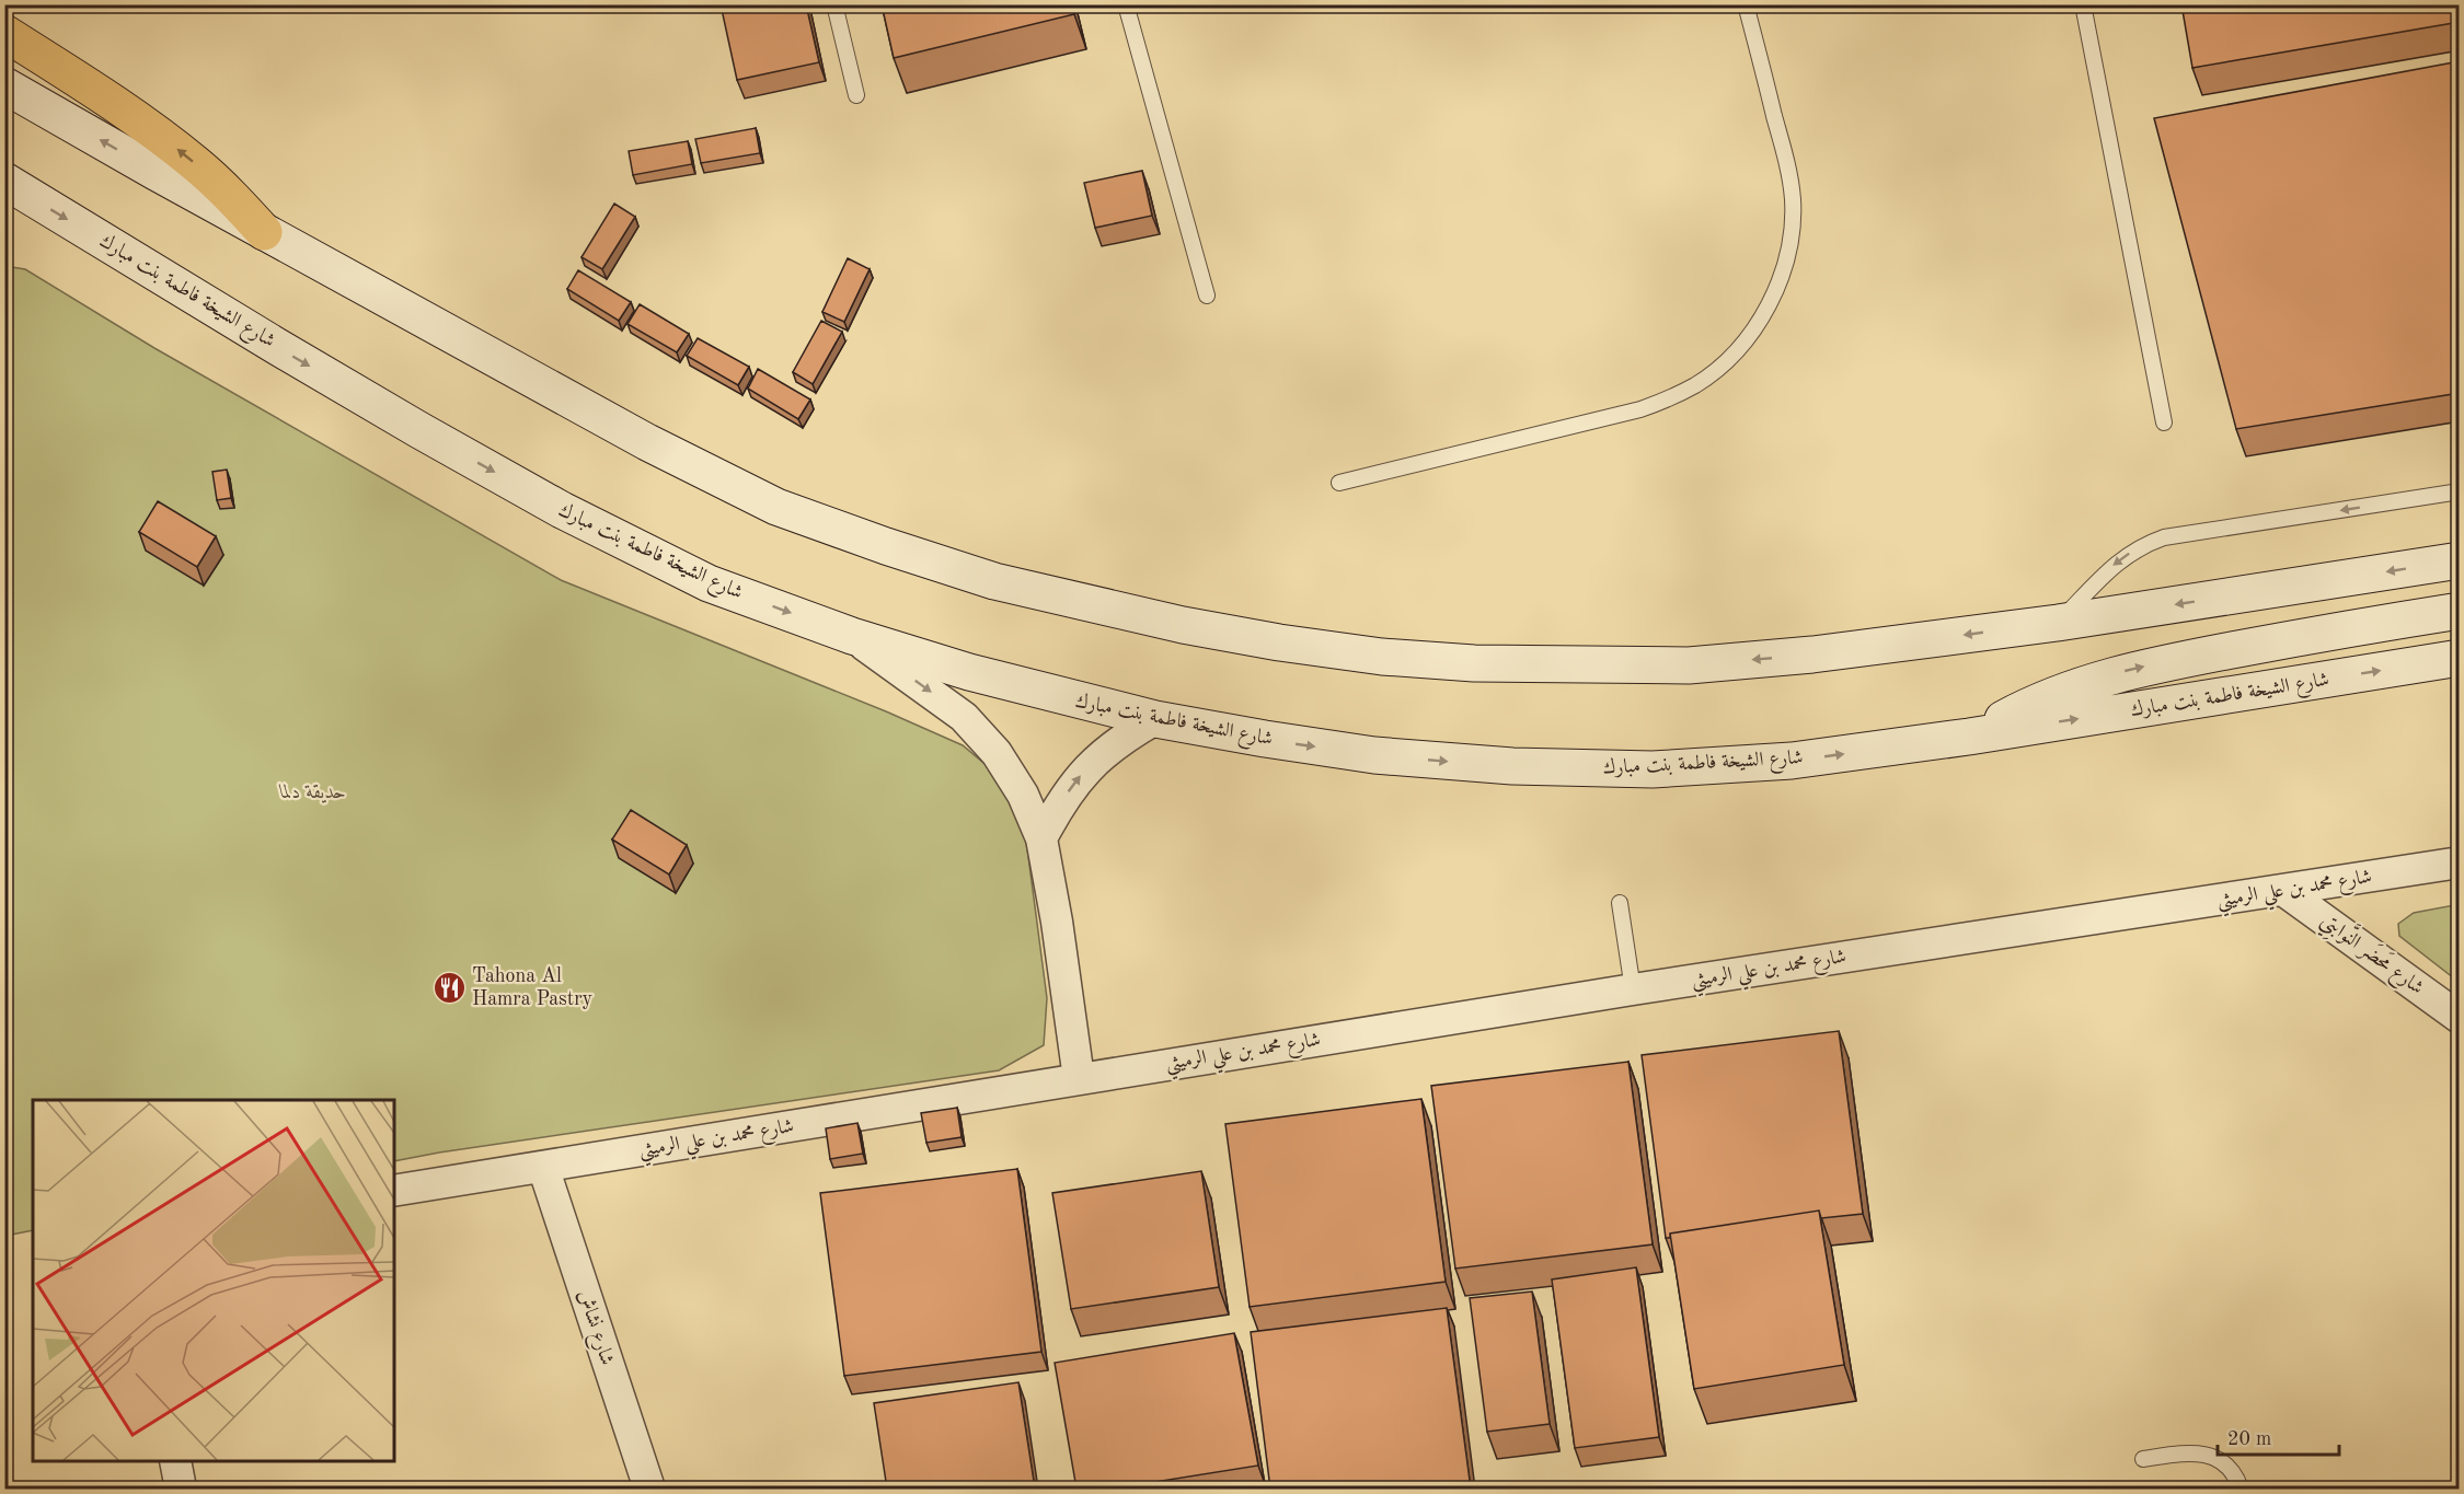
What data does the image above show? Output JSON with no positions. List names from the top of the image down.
{
  "streets": {
    "main road": ["شارع الشيخة فاطمة بنت مبارك"],
    "street": ["شارع محمد بن علي الرميثي", "شارع مَحضَر النَّوابتِي", "شارع نشاش"]
  },
  "crossings": [
    ["شارع محمد بن علي الرميثي", "شارع مَحضَر النَّوابتِي"],
    ["شارع محمد بن علي الرميثي", "شارع نشاش"]
  ],
  "parks": ["حديقة دلما"],
  "places": {
    "restaurant": ["Tahona Al Hamra Pastry"]
  },
  "scale_bar": "20 m"
}
